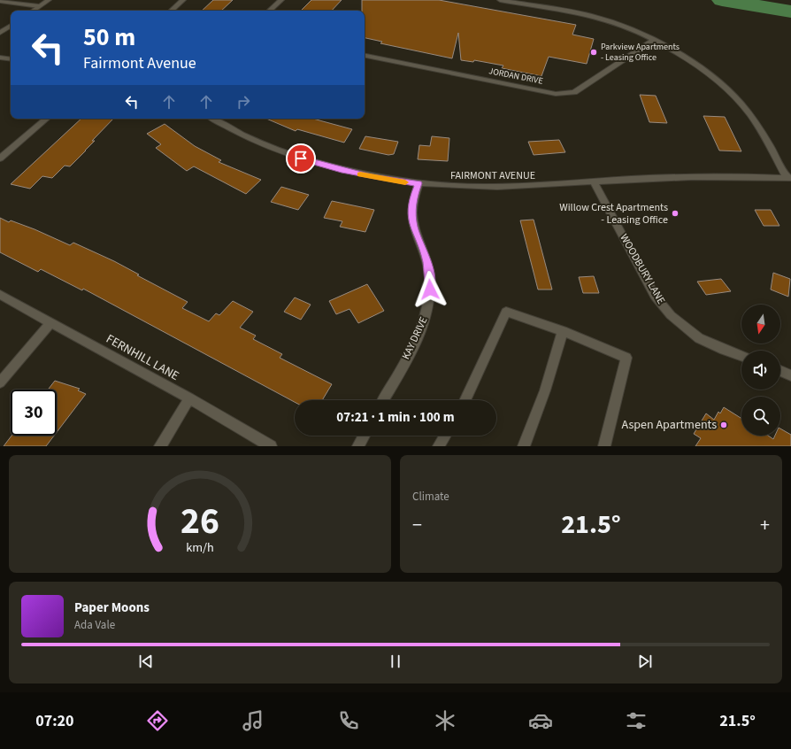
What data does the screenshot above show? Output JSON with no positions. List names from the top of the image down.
{
  "streets": {
    "street": [
      "JORDAN DRIVE",
      "FAIRMONT AVENUE",
      "WOODBURY LANE",
      "KAY DRIVE",
      "FERNHILL LANE"
    ]
  },
  "crossings": [
    ["FAIRMONT AVENUE", "WOODBURY LANE"],
    ["FAIRMONT AVENUE", "KAY DRIVE"]
  ],
  "places": ["Parkview Apartments - Leasing Office", "Willow Crest Apartments - Leasing Office", "Aspen Apartments"],
  "north": "bottom",
  "page": {
    "turn": ["50 m", "Fairmont Avenue"],
    "limit": "30",
    "trip": "07:21 · 1 min · 100 m",
    "tile": "Climate",
    "heat": ["−", "21.5°", "+"],
    "song": ["Paper Moons", "Ada Vale"],
    "tabs": ["07:20", "21.5°"],
    "gauge": ["26", "km/h"]
  }
}
